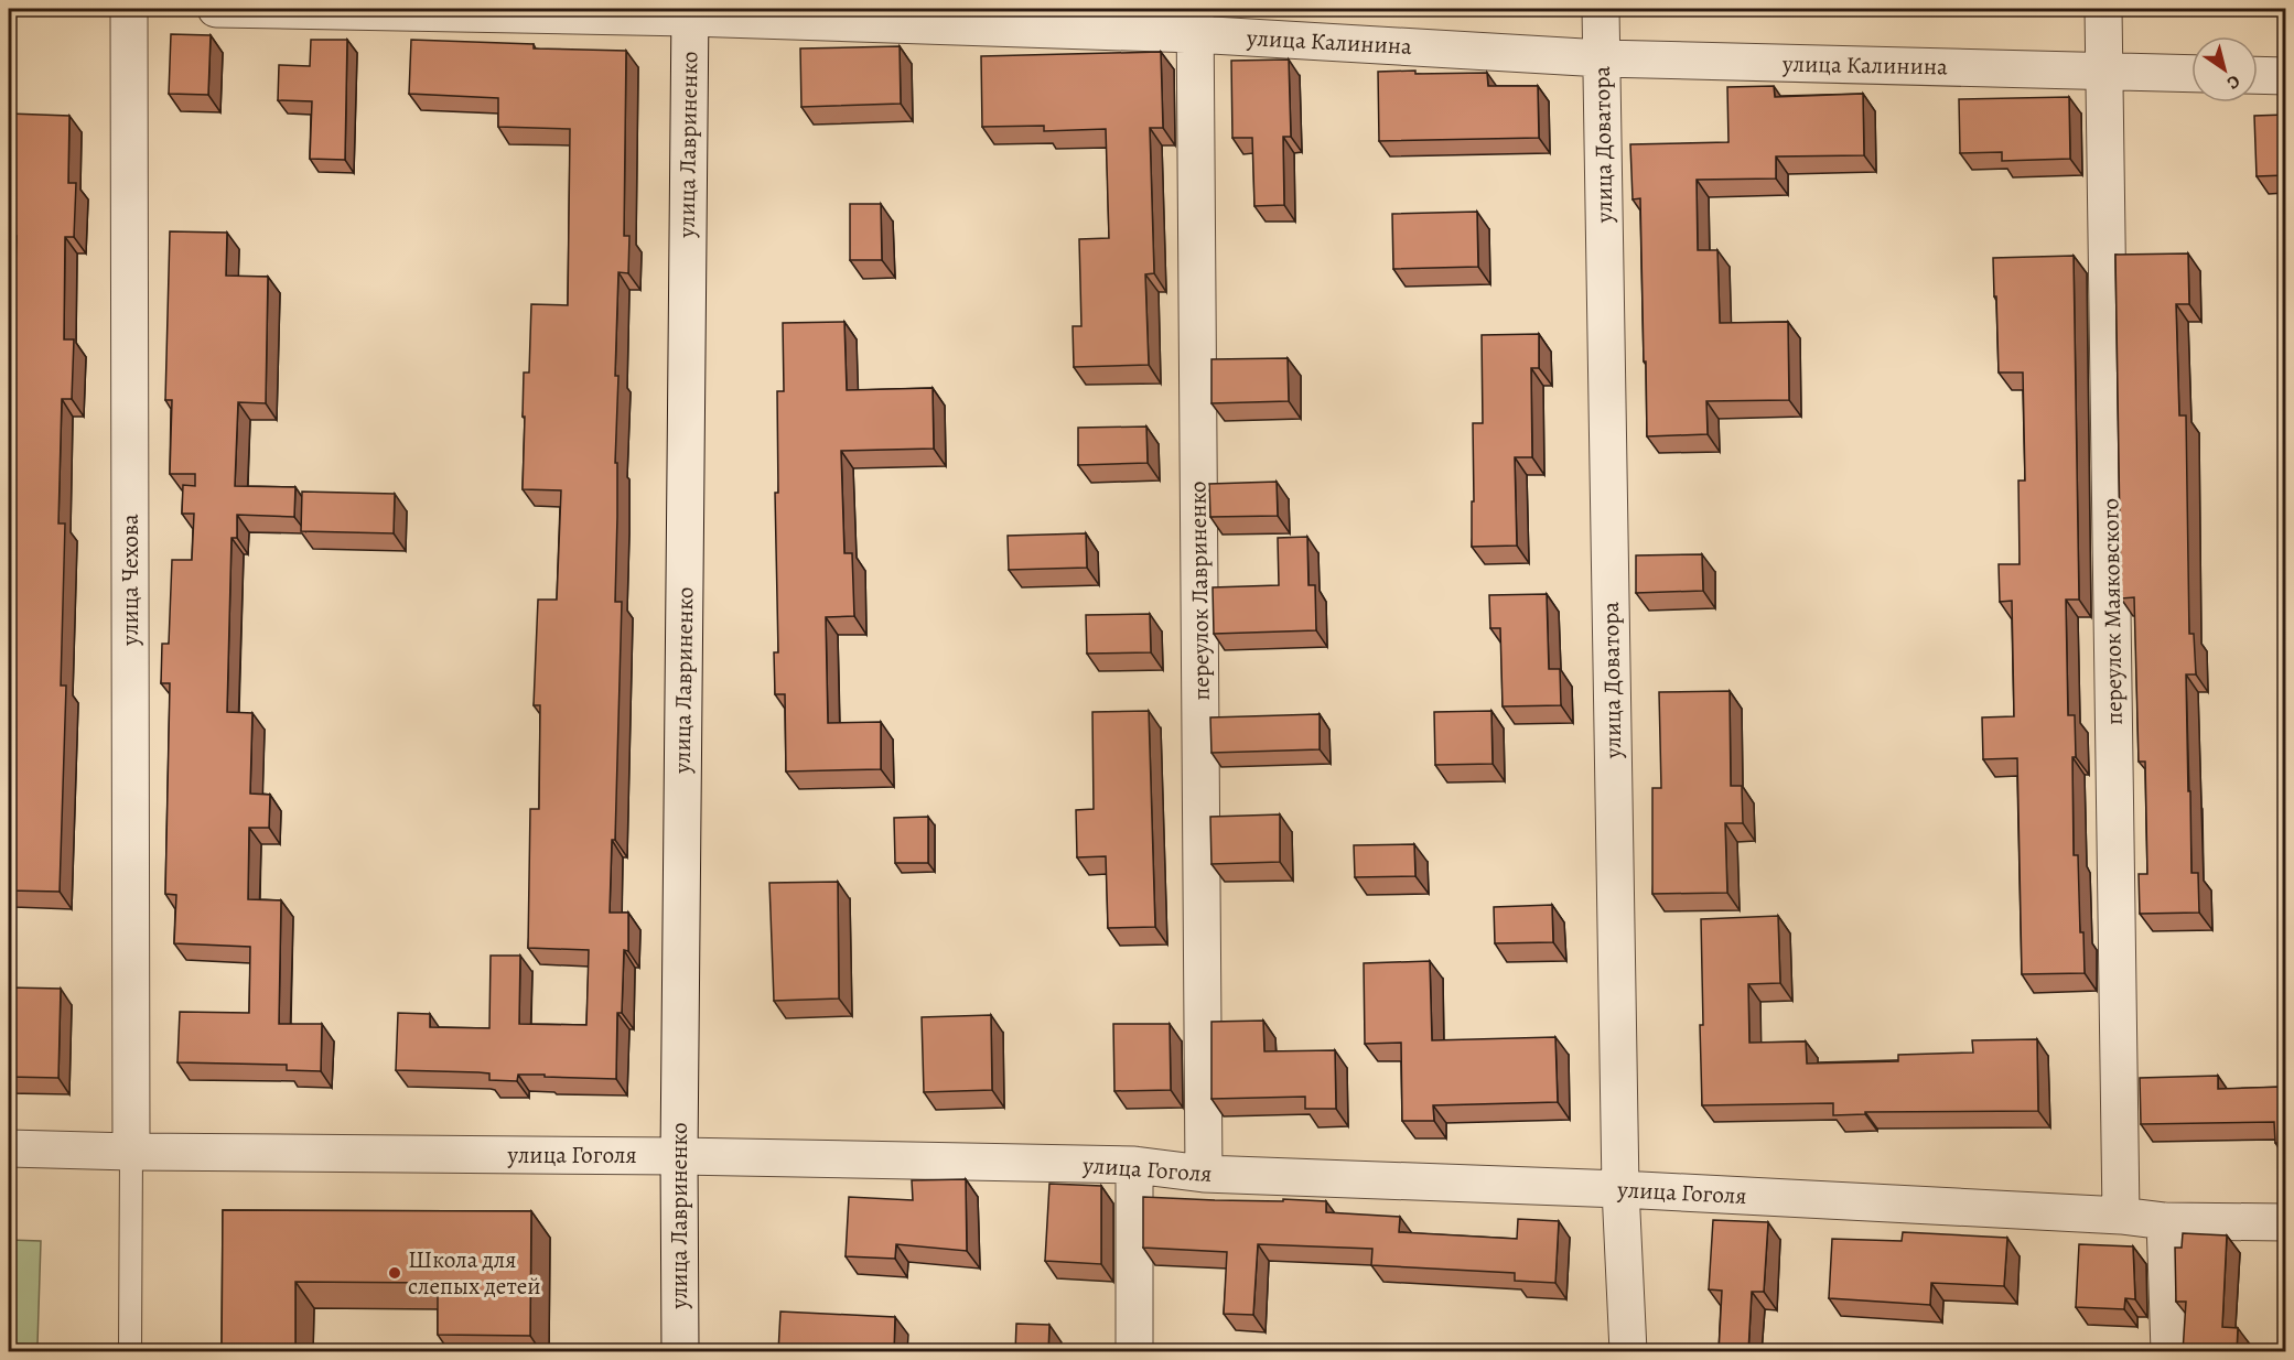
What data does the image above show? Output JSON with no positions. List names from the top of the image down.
{
  "streets": {
    "street": [
      "улица Калинина",
      "улица Лавриненко",
      "улица Доватора",
      "улица Чехова",
      "переулок Лавриненко",
      "переулок Маяковского",
      "улица Гоголя"
    ]
  },
  "crossings": [
    ["улица Калинина", "улица Лавриненко"],
    ["улица Калинина", "улица Доватора"],
    ["улица Калинина", "переулок Лавриненко"],
    ["улица Калинина", "переулок Маяковского"],
    ["улица Лавриненко", "улица Гоголя"],
    ["улица Доватора", "улица Гоголя"],
    ["улица Чехова", "улица Гоголя"],
    ["переулок Лавриненко", "улица Гоголя"],
    ["переулок Маяковского", "улица Гоголя"]
  ],
  "places": ["Школа для слепых детей"],
  "north": "bottom right"
}
